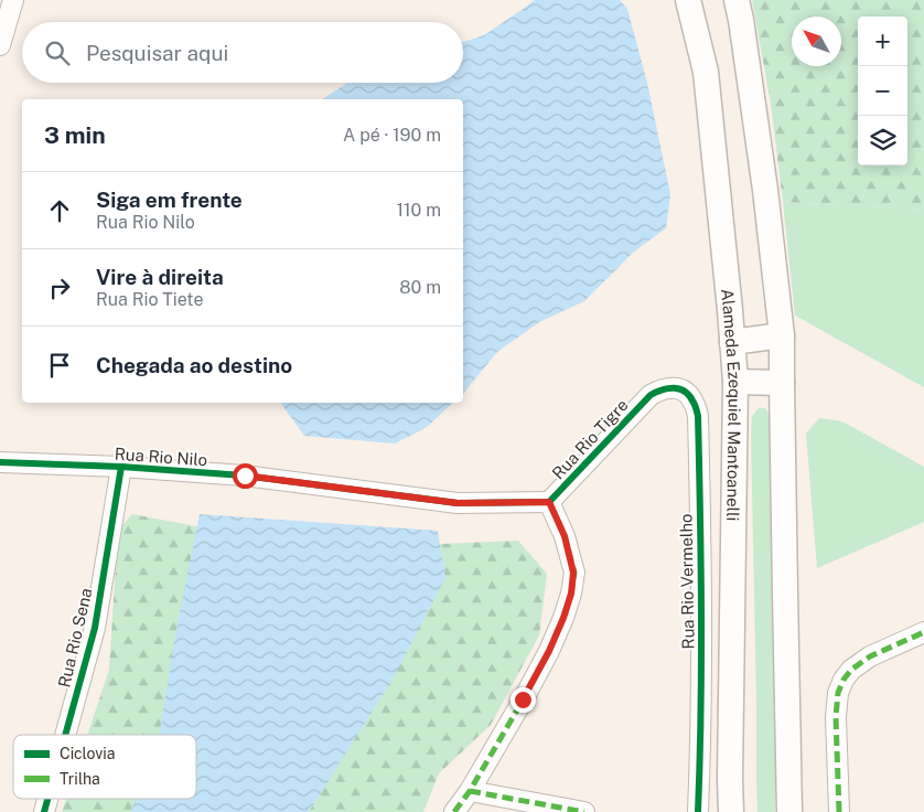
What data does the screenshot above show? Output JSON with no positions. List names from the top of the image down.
{
  "streets": {
    "main road": ["Alameda Ezequiel Mantoanelli"],
    "street": [
      "Rua Rio Tigre",
      "Rua Rio Nilo",
      "Rua Rio Vermelho",
      "Rua Rio Sena"
    ]
  },
  "crossings": [
    ["Rua Rio Tigre", "Rua Rio Nilo"],
    ["Rua Rio Tigre", "Rua Rio Vermelho"],
    ["Rua Rio Nilo", "Rua Rio Sena"]
  ],
  "legend": ["Ciclovia", "Trilha"],
  "north": "top left",
  "page": {
    "map_buttons": ["+", "−"],
    "search": "Pesquisar aqui",
    "heading": ["3 min", "A pé · 190 m"],
    "list": [
      ["Siga em frente", "Rua Rio Nilo", "110 m"],
      ["Vire à direita", "Rua Rio Tiete", "80 m"],
      "Chegada ao destino"
    ]
  }
}
